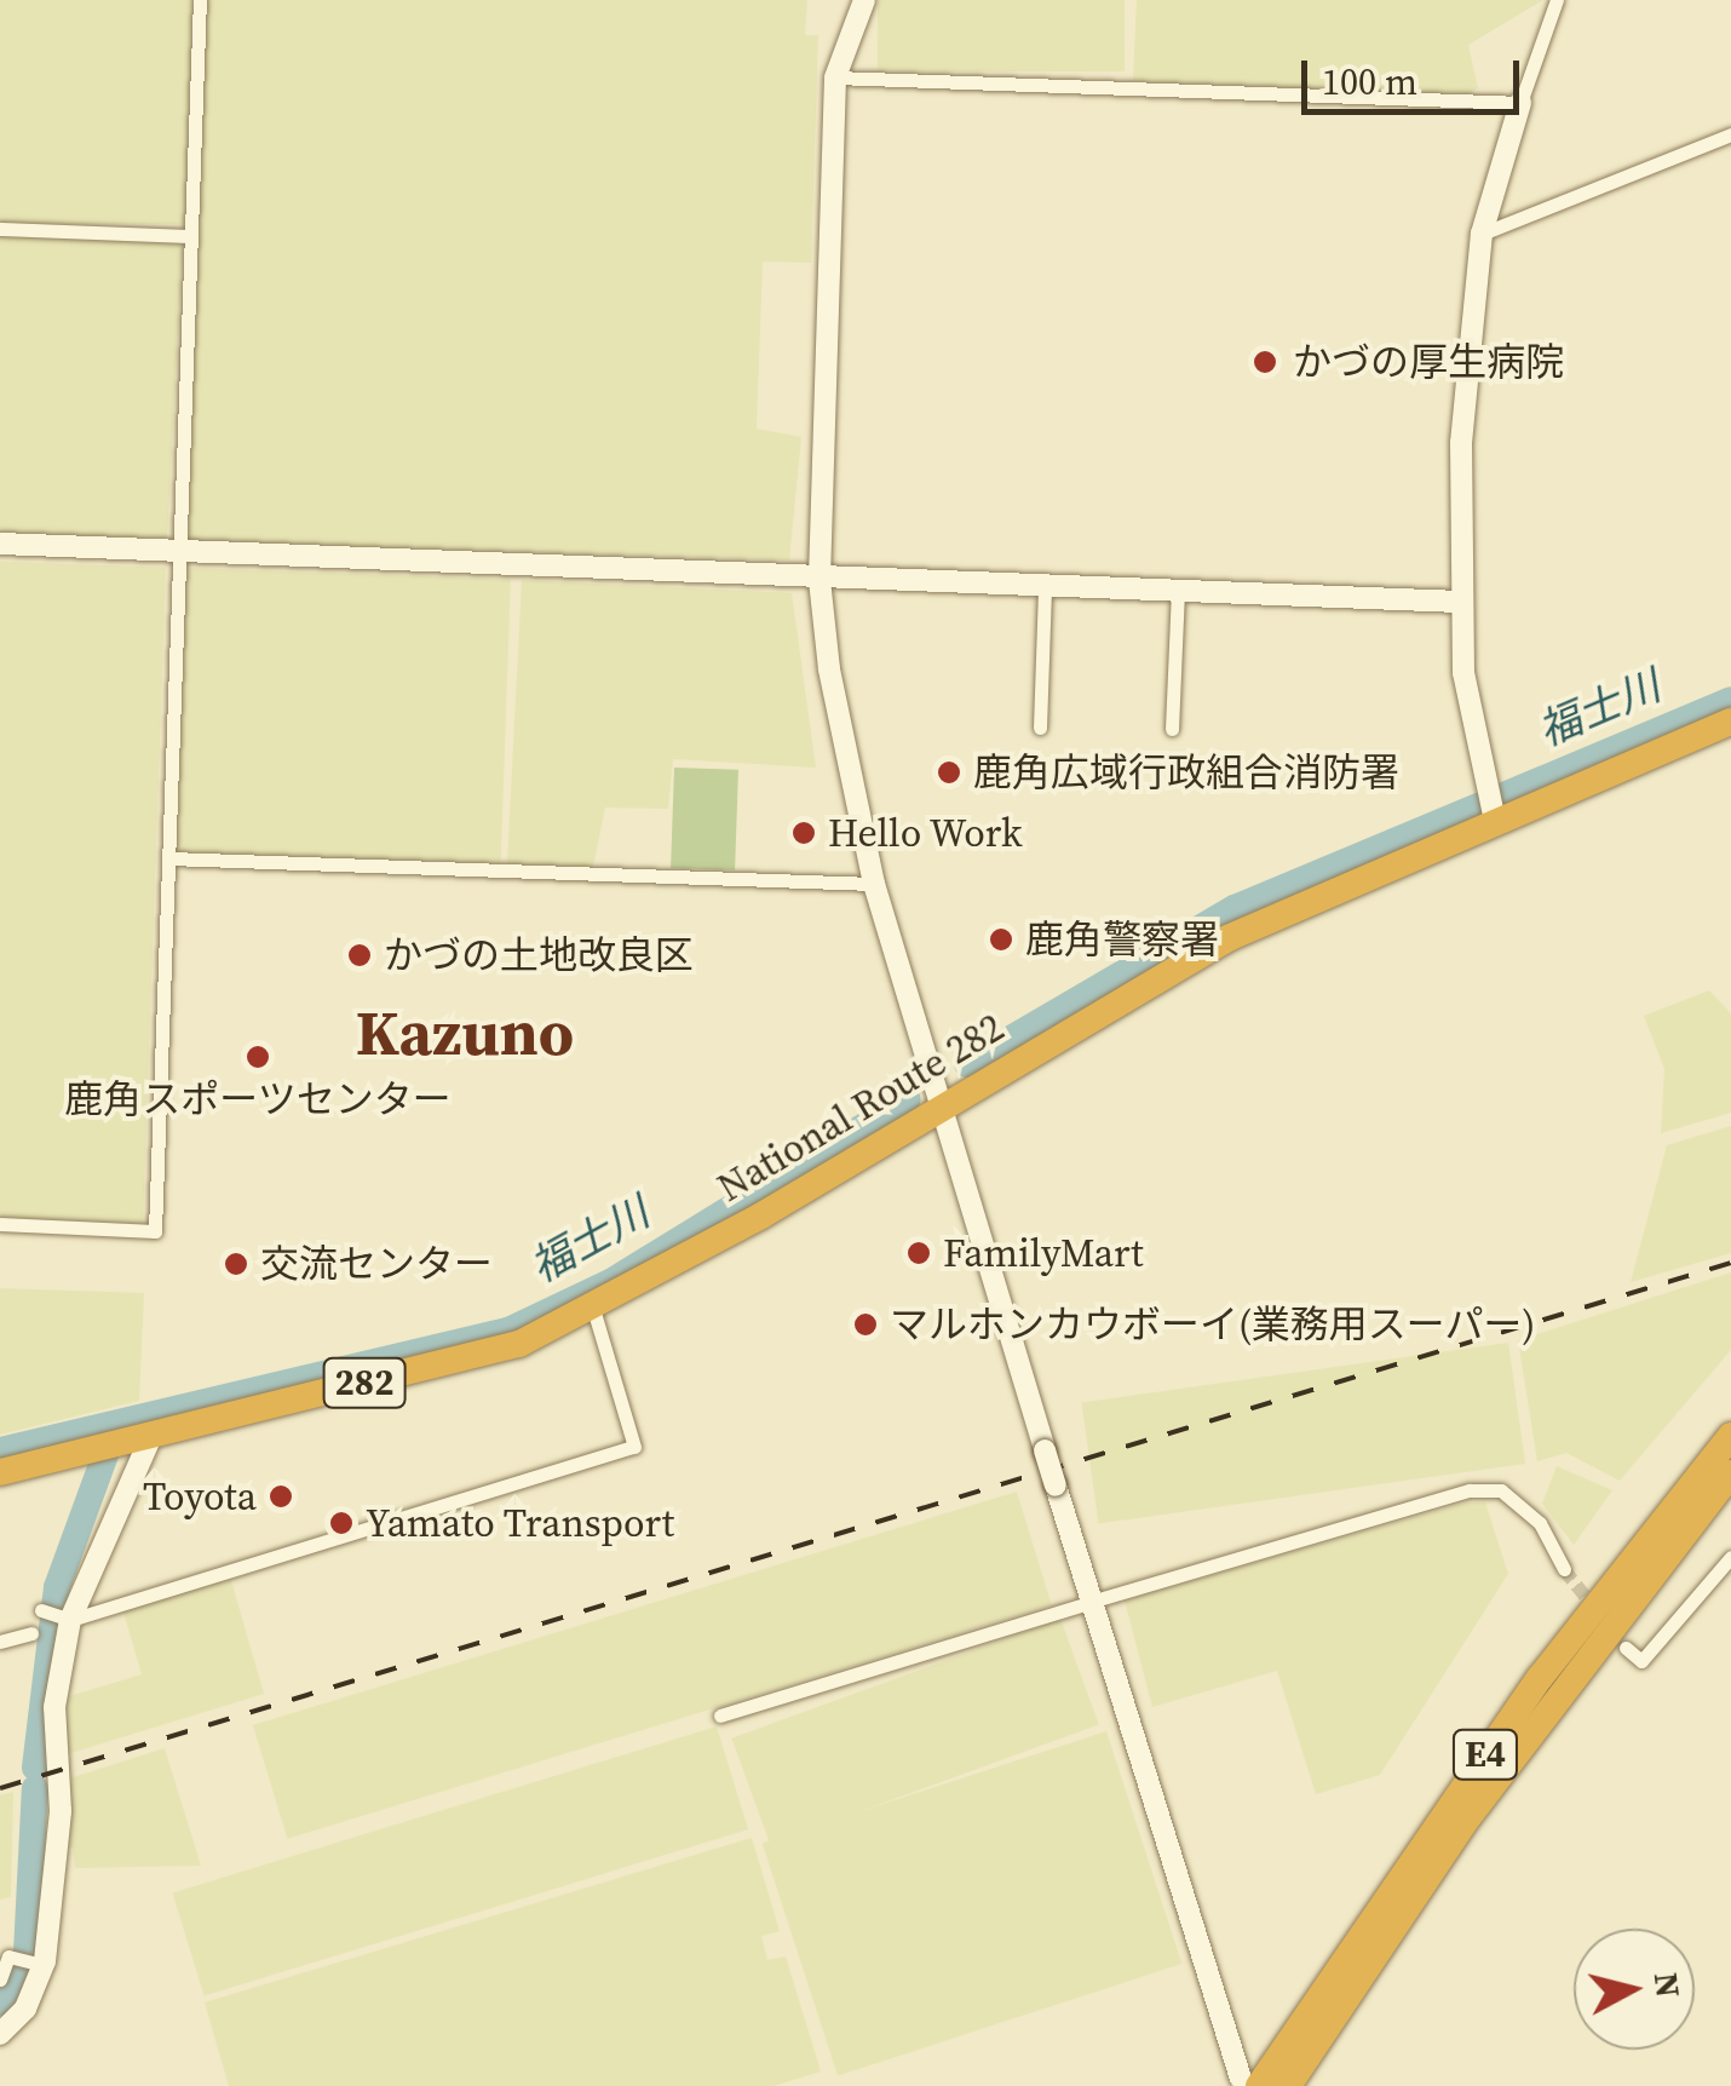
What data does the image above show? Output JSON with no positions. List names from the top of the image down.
{
  "streets": {
    "highway": ["National Route 282", "282", "E4"]
  },
  "districts": ["Kazuno"],
  "water": ["福士川"],
  "places": [
    "かづの厚生病院",
    "鹿角広域行政組合消防署",
    "Hello Work",
    "鹿角警察署",
    "かづの土地改良区",
    "鹿角スポーツセンター",
    "FamilyMart",
    "交流センター",
    "マルホンカウボーイ(業務用スーパー)",
    "Toyota",
    "Yamato Transport"
  ],
  "scale_bar": "100 m",
  "north": "right"
}
